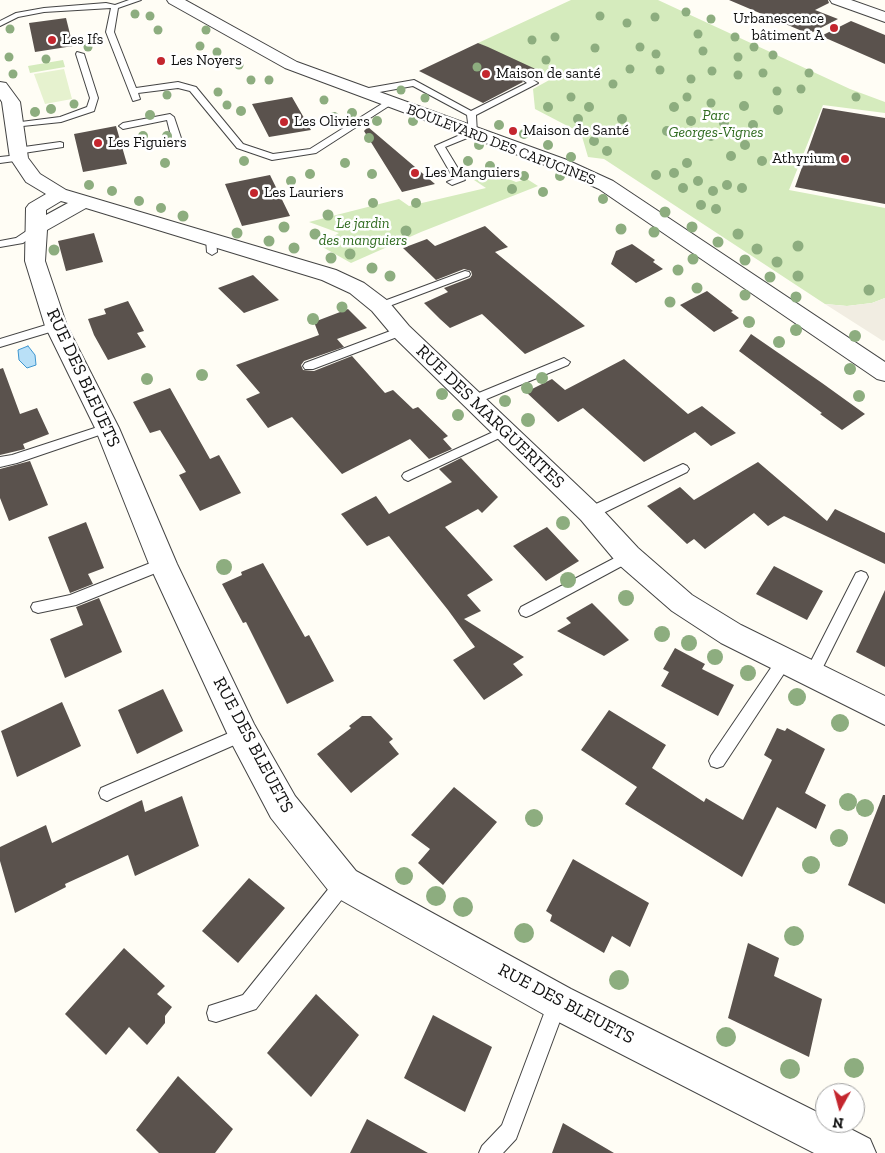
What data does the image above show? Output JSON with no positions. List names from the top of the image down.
{
  "streets": {
    "street": ["BOULEVARD DES CAPUCINES", "RUE DES BLEUETS", "RUE DES MARGUERITES"]
  },
  "crossings": [
    ["RUE DES BLEUETS", "RUE DES MARGUERITES"]
  ],
  "parks": ["Parc Georges-Vignes", "Le jardin des manguiers"],
  "places": [
    "Urbanescence bâtiment A",
    "Les Ifs",
    "Les Noyers",
    "Maison de santé",
    "Les Oliviers",
    "Maison de Santé",
    "Les Figuiers",
    "Athyrium",
    "Les Manguiers",
    "Les Lauriers"
  ],
  "north": "bottom"
}
